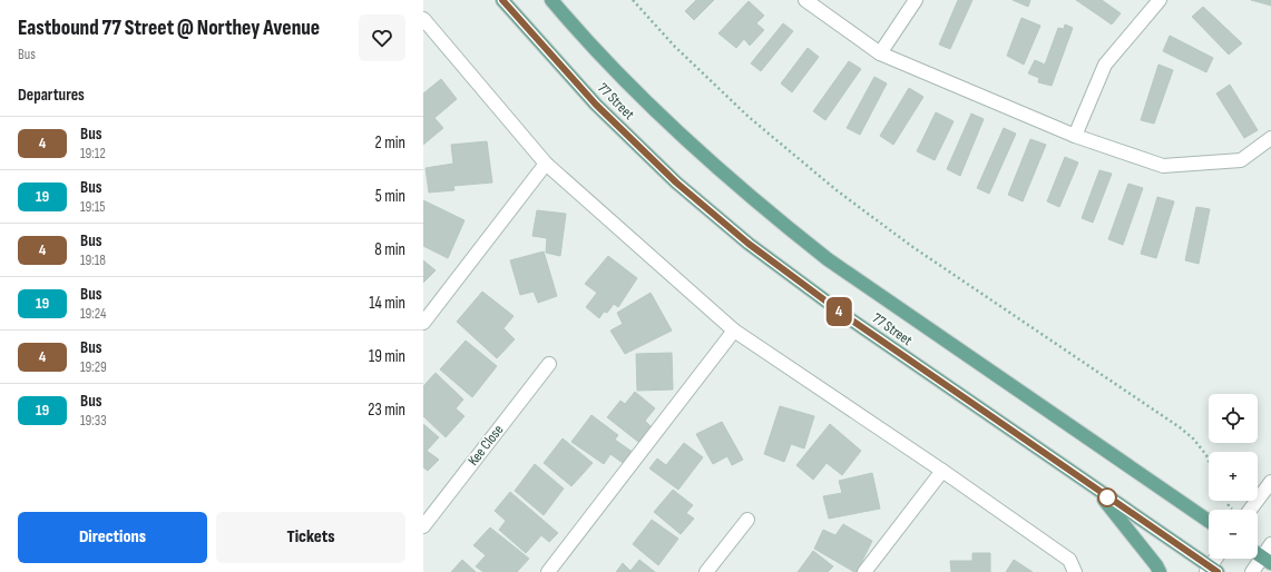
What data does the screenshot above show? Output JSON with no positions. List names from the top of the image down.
{
  "streets": {
    "main road": ["77 Street"],
    "street": ["Kee Close"]
  },
  "lines": ["bus line 4"],
  "page": {
    "heading": [
      ["Eastbound 77 Street @ Northey Avenue", "Bus"],
      "Departures"
    ],
    "on_map": "4",
    "list": [
      {
        "mark": "4",
        "name": "Bus",
        "note": "19:12",
        "value": "2 min"
      },
      {
        "mark": "19",
        "name": "Bus",
        "note": "19:15",
        "value": "5 min"
      },
      {
        "mark": "4",
        "name": "Bus",
        "note": "19:18",
        "value": "8 min"
      },
      {
        "mark": "19",
        "name": "Bus",
        "note": "19:24",
        "value": "14 min"
      },
      {
        "mark": "4",
        "name": "Bus",
        "note": "19:29",
        "value": "19 min"
      },
      {
        "mark": "19",
        "name": "Bus",
        "note": "19:33",
        "value": "23 min"
      }
    ],
    "map_buttons": ["+", "−"],
    "buttons": ["Directions", "Tickets"]
  }
}
